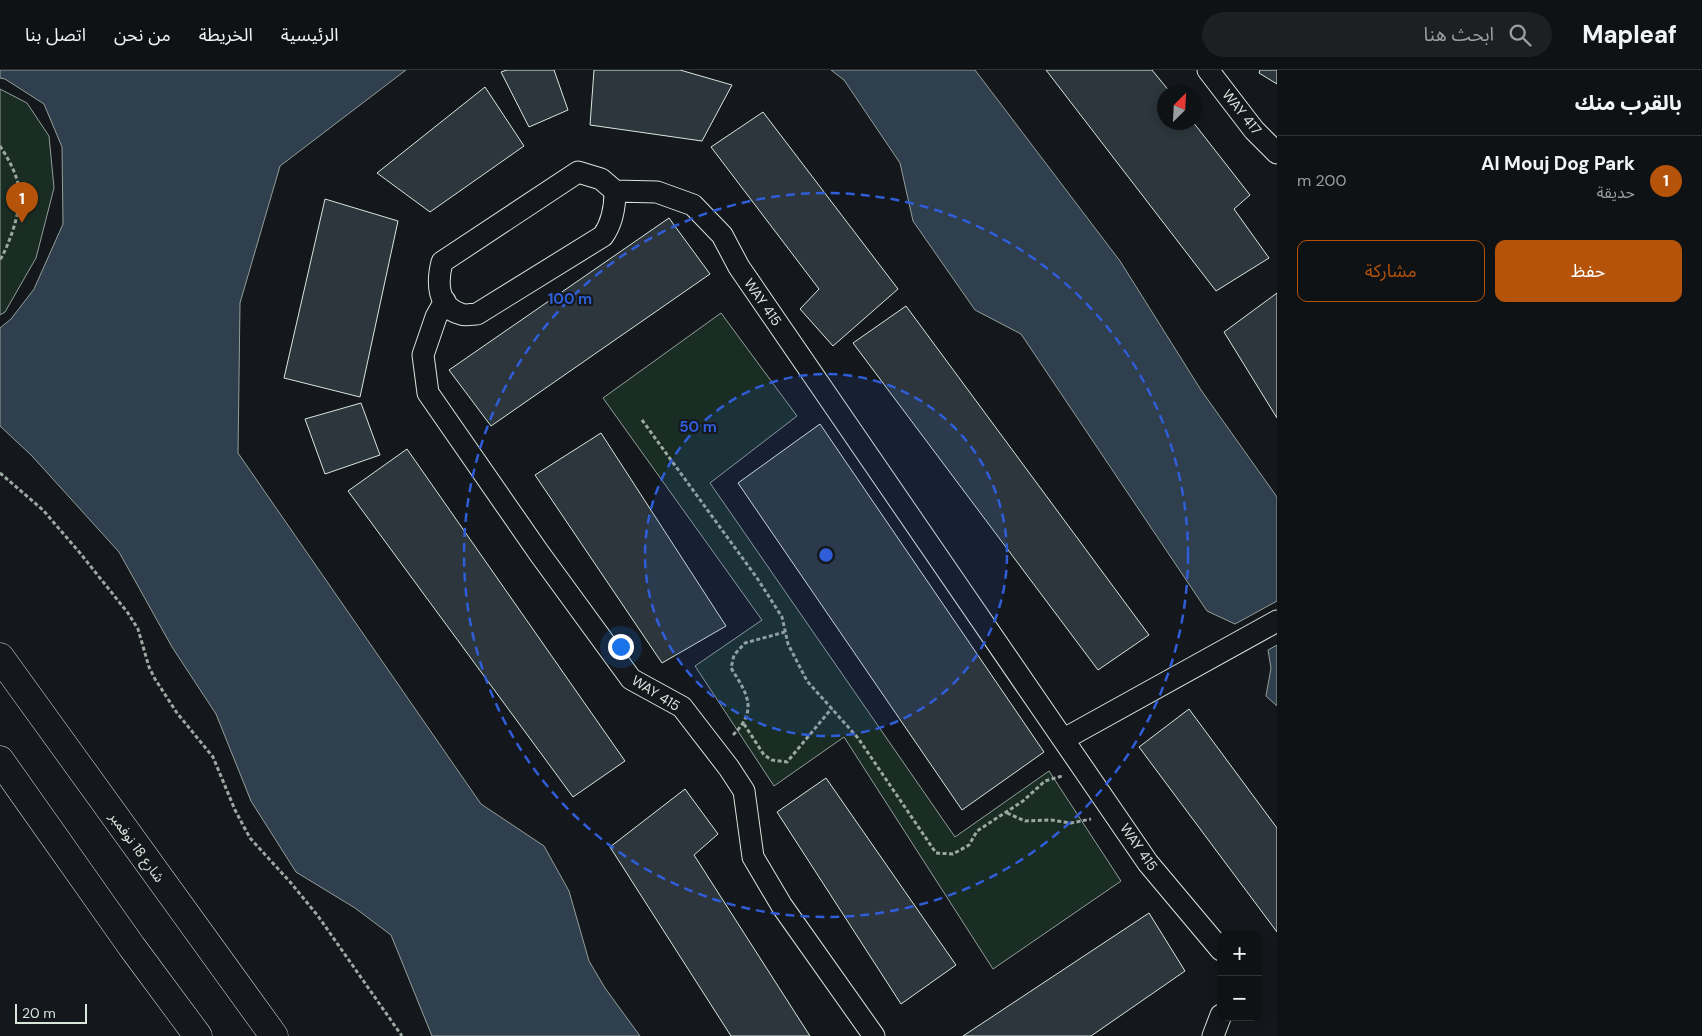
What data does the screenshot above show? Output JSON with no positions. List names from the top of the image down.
{
  "streets": {
    "main road": ["شارع 18 نوفمبر"],
    "street": ["WAY 417", "WAY 415"]
  },
  "scale_bar": "20 m",
  "north": "top right",
  "page": {
    "header": "Mapleaf",
    "search": "ابحث هنا",
    "nav": [
      "الرئيسية",
      "الخريطة",
      "من نحن",
      "اتصل بنا"
    ],
    "heading": "بالقرب منك",
    "list": [
      {
        "mark": "1",
        "name": "Al Mouj Dog Park",
        "note": "حديقة",
        "value": "200 m"
      }
    ],
    "pins": "1",
    "buttons": ["حفظ", "مشاركة"],
    "map_buttons": ["+", "−"],
    "scale": "20 m"
  },
  "rings": ["100 m", "50 m"]
}
